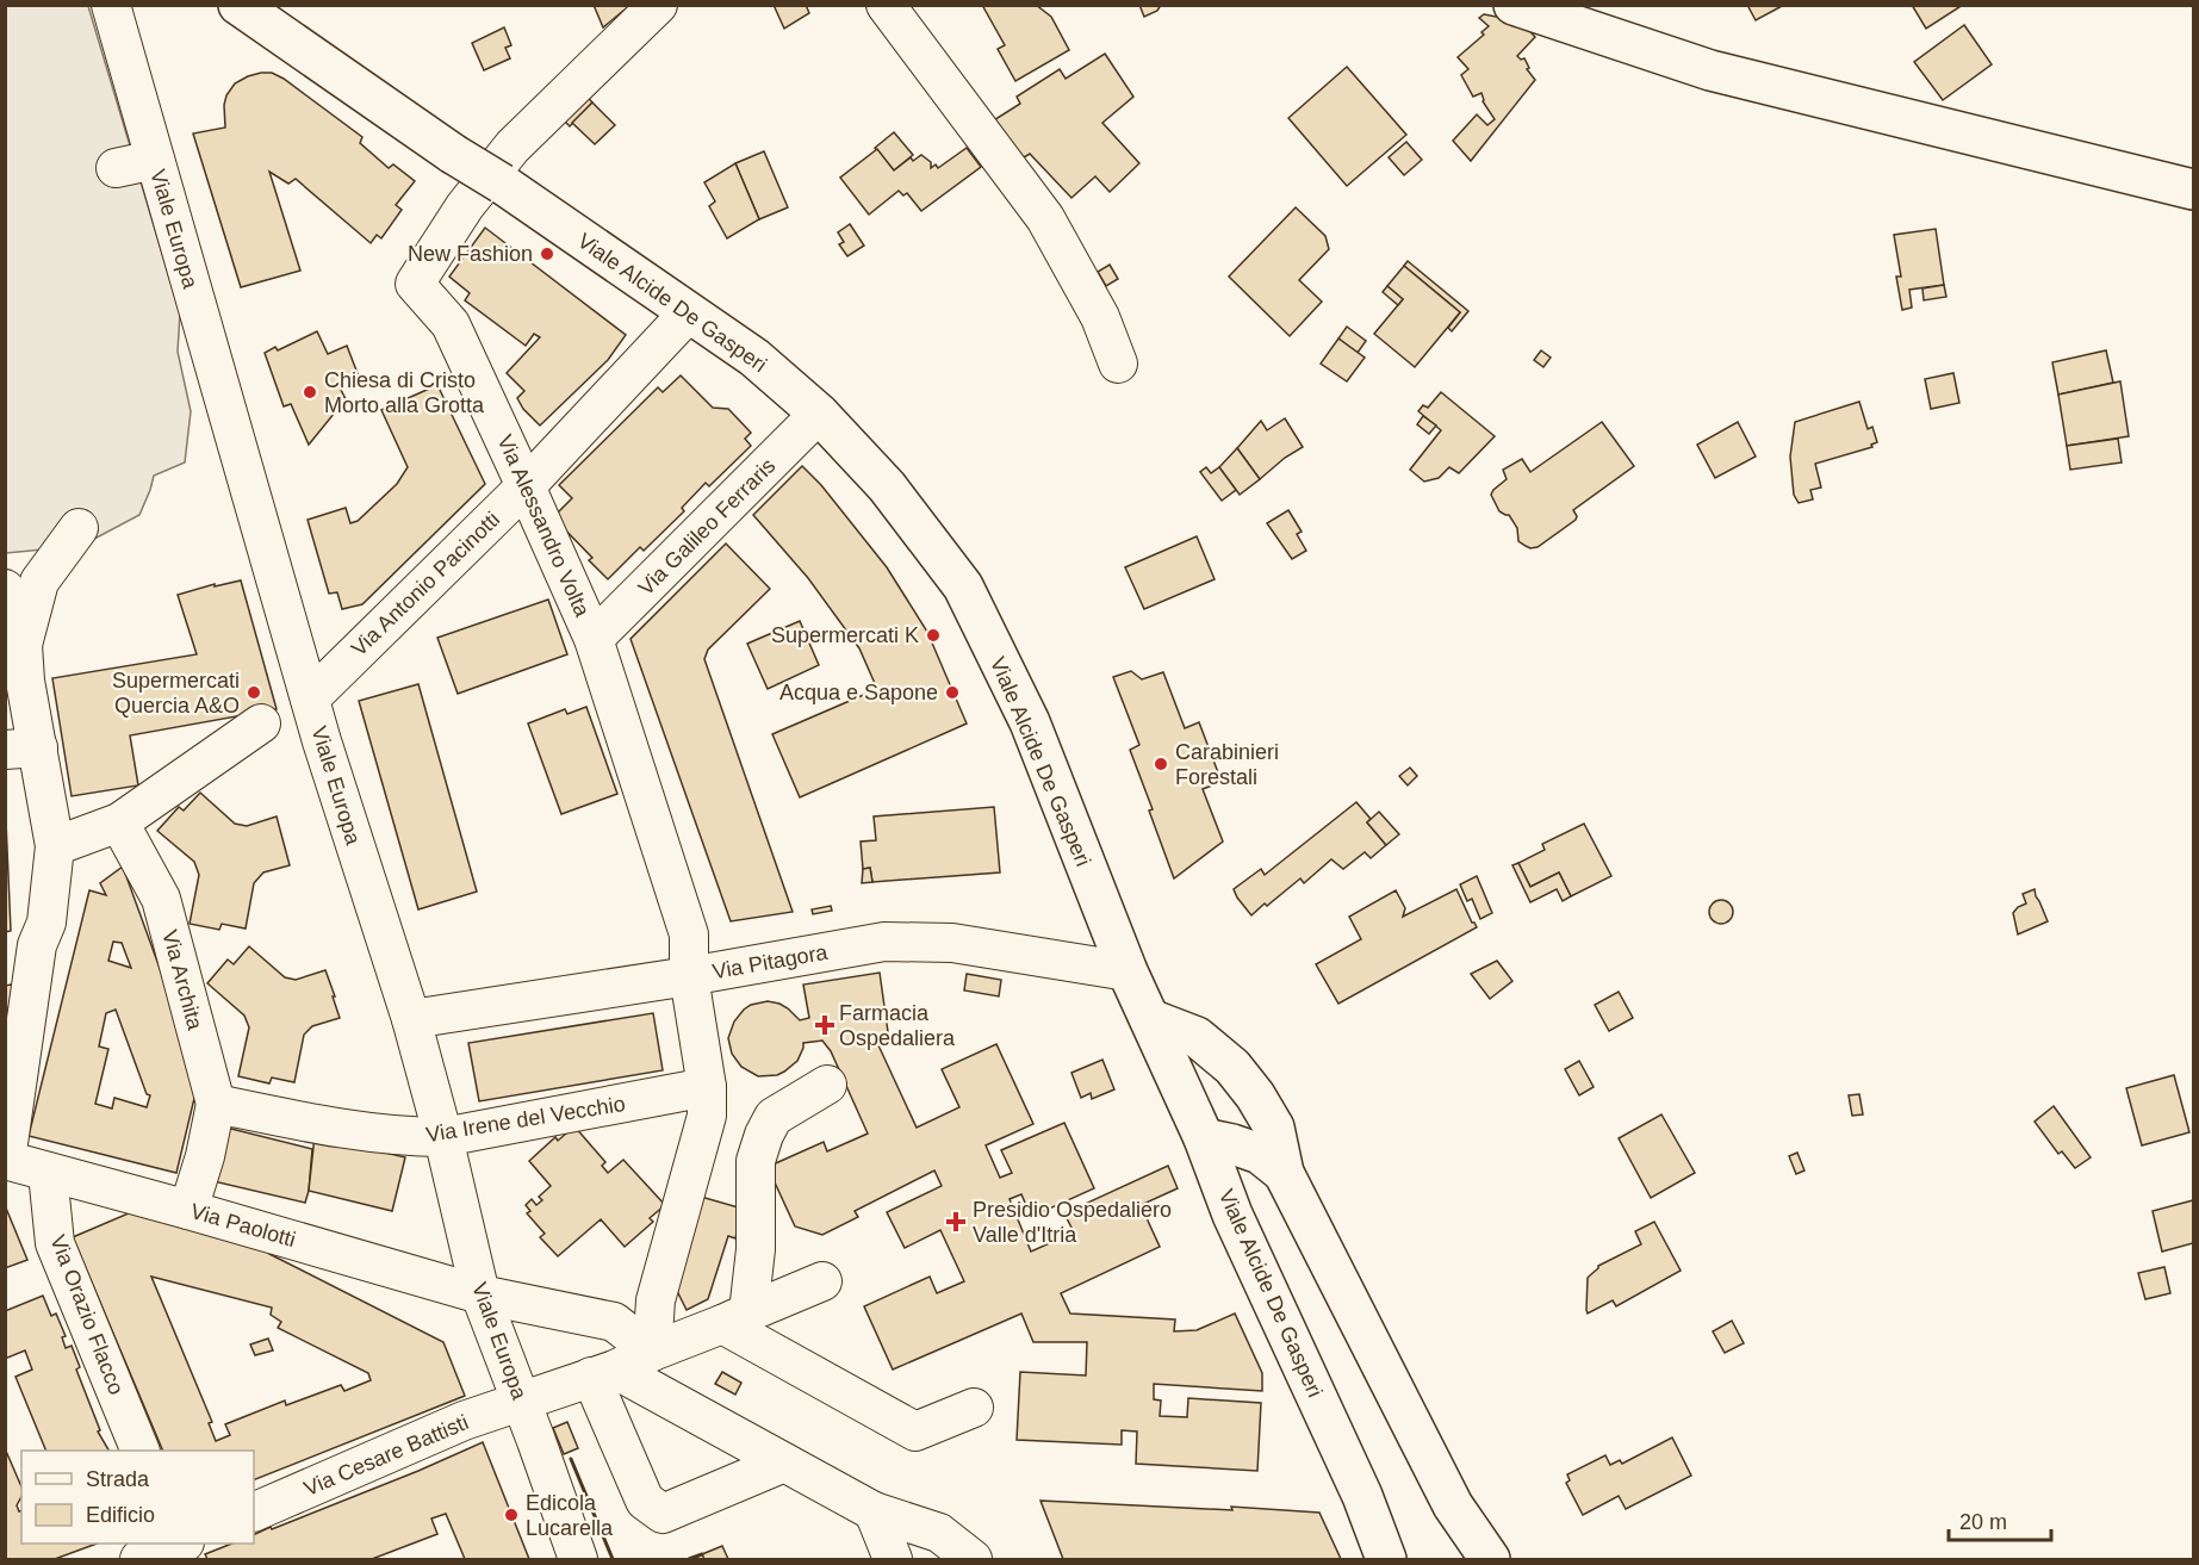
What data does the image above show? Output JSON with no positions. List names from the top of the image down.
{
  "streets": {
    "main road": ["Viale Alcide De Gasperi"],
    "street": [
      "Viale Europa",
      "Via Alessandro Volta",
      "Via Galileo Ferraris",
      "Via Antonio Pacinotti",
      "Via Pitagora",
      "Via Archita",
      "Via Irene del Vecchio",
      "Via Paolotti",
      "Via Orazio Flacco",
      "Via Cesare Battisti"
    ]
  },
  "crossings": [
    ["Viale Europa", "Via Antonio Pacinotti"],
    ["Viale Europa", "Via Pitagora"],
    ["Viale Europa", "Via Irene del Vecchio"],
    ["Viale Europa", "Via Paolotti"],
    ["Viale Europa", "Via Cesare Battisti"],
    ["Viale Alcide De Gasperi", "Via Galileo Ferraris"],
    ["Viale Alcide De Gasperi", "Via Antonio Pacinotti"],
    ["Viale Alcide De Gasperi", "Via Pitagora"],
    ["Via Alessandro Volta", "Via Galileo Ferraris"],
    ["Via Alessandro Volta", "Via Antonio Pacinotti"],
    ["Via Alessandro Volta", "Via Pitagora"],
    ["Via Archita", "Via Irene del Vecchio"],
    ["Via Archita", "Via Paolotti"],
    ["Via Paolotti", "Via Orazio Flacco"]
  ],
  "places": {
    "other": [
      "New Fashion",
      "Chiesa di Cristo Morto alla Grotta",
      "Supermercati K",
      "Supermercati Quercia A&O",
      "Acqua e Sapone",
      "Carabinieri Forestali",
      "Edicola Lucarella"
    ],
    "health": ["Farmacia Ospedaliera", "Presidio Ospedaliero Valle d'Itria"]
  },
  "legend": ["Strada", "Edificio"],
  "scale_bar": "20 m"
}
